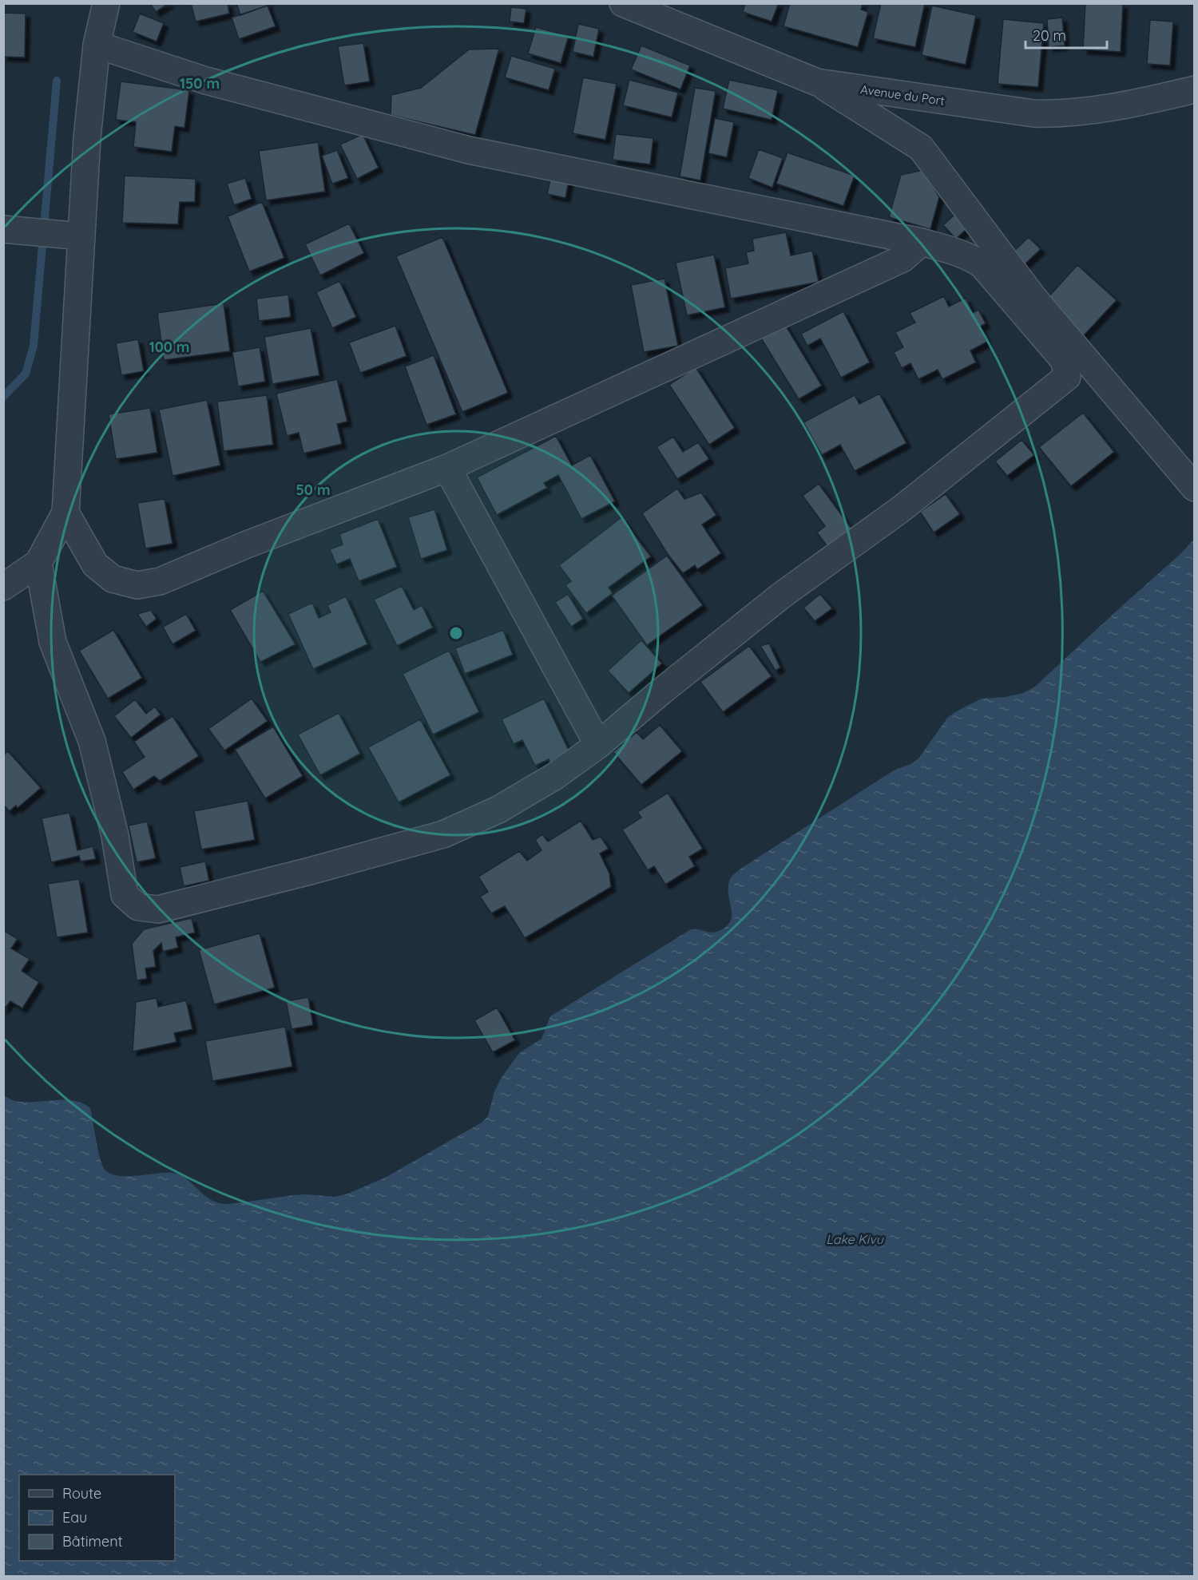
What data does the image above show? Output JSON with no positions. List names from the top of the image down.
{
  "streets": {
    "street": ["Avenue du Port"]
  },
  "water": ["Lake Kivu"],
  "legend": ["Route", "Eau", "Bâtiment"],
  "scale_bar": "20 m",
  "rings": ["150 m", "100 m", "50 m"]
}
